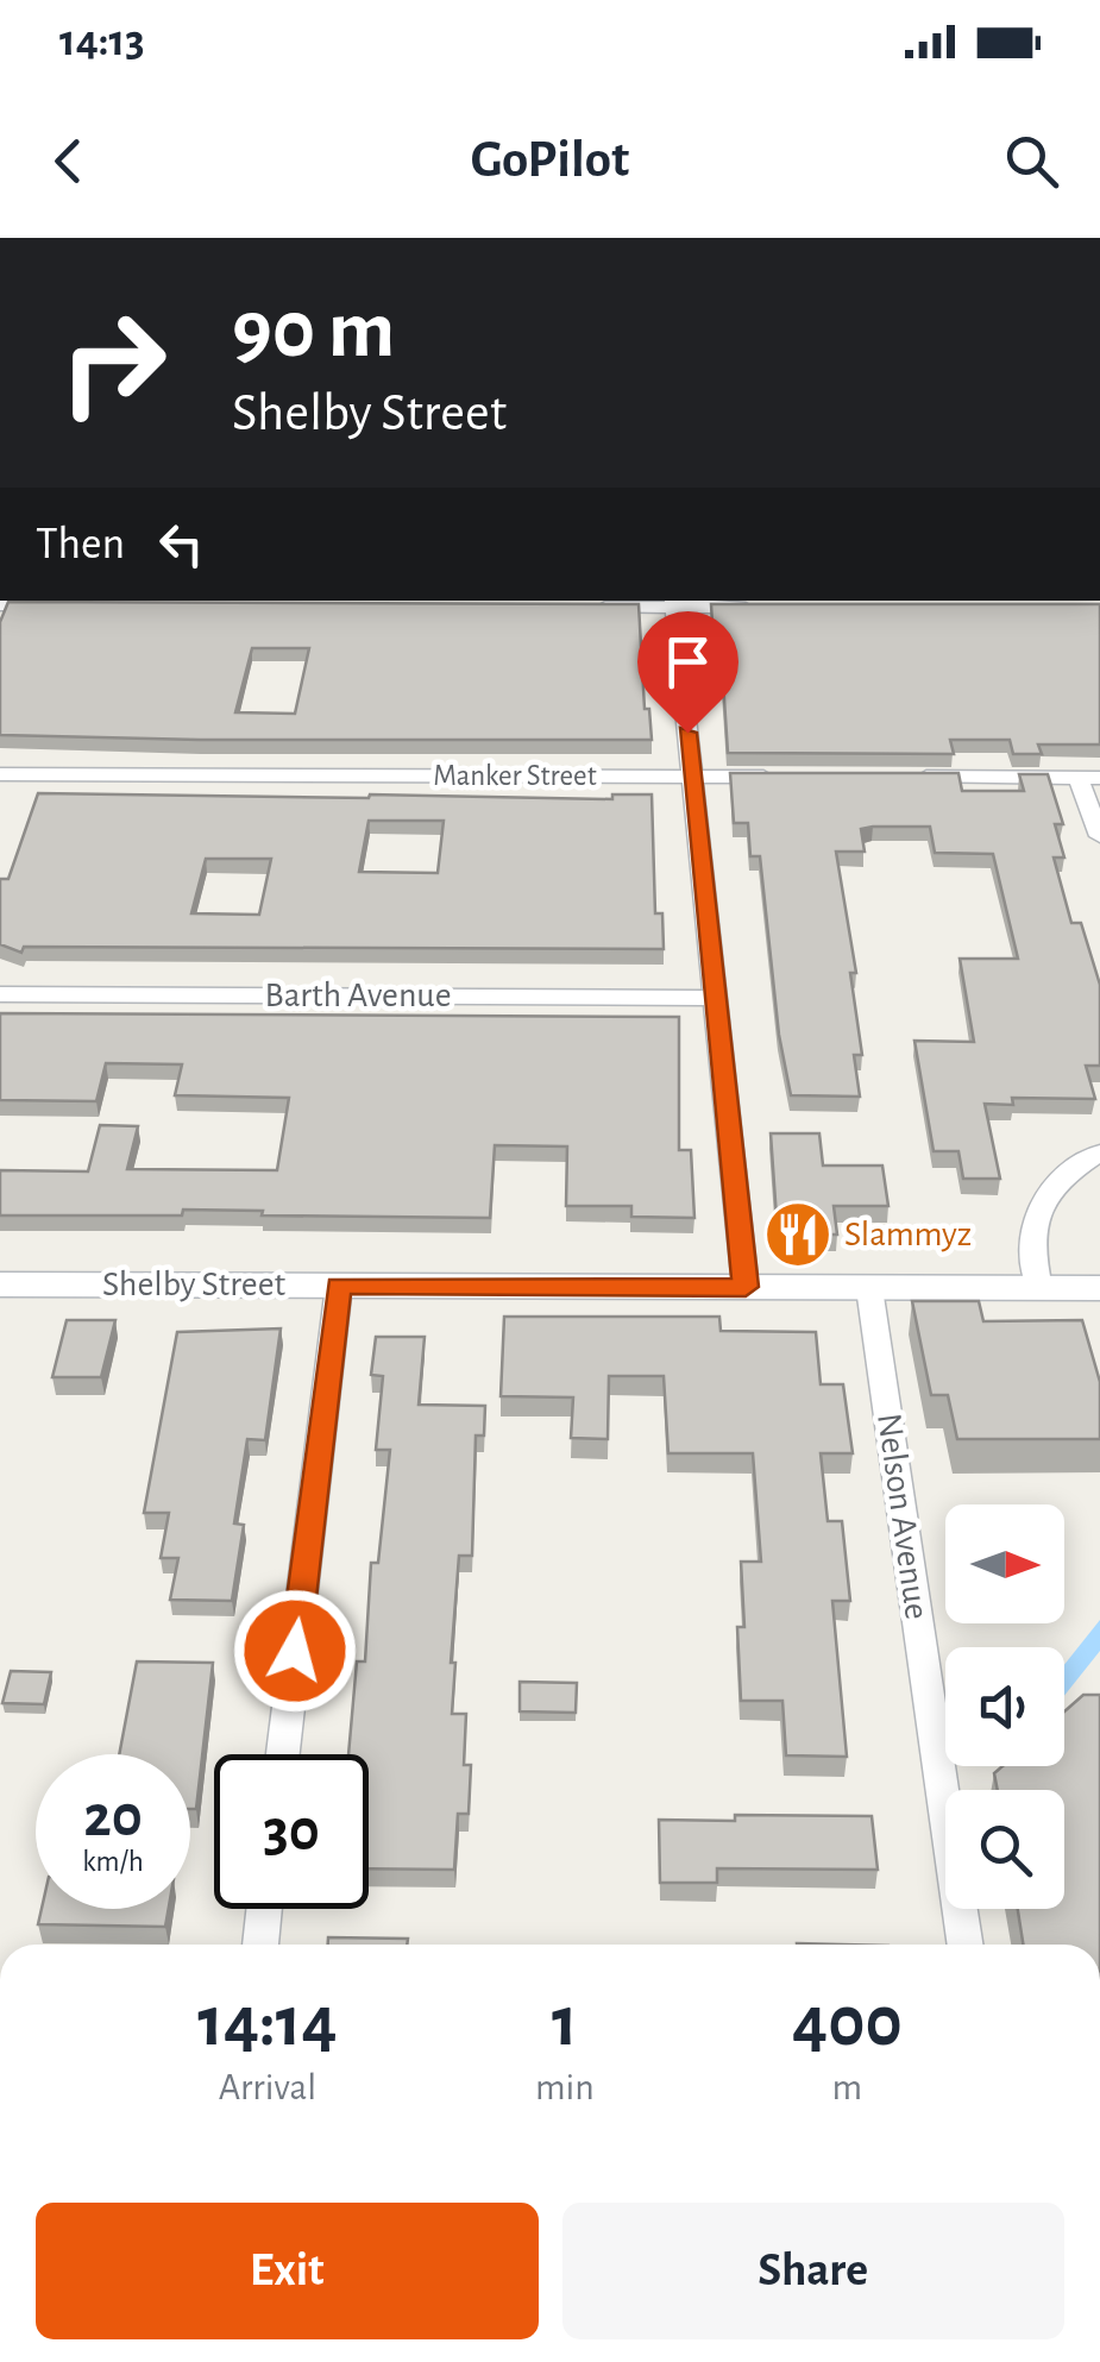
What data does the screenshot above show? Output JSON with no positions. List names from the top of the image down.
{
  "streets": {
    "main road": ["Shelby Street"],
    "street": ["Manker Street", "Barth Avenue", "Nelson Avenue"]
  },
  "crossings": [
    ["Shelby Street", "Nelson Avenue"]
  ],
  "places": {
    "restaurant": ["Slammyz"]
  },
  "north": "right",
  "page": {
    "status": "14:13",
    "header": "GoPilot",
    "turn": ["90 m", "Shelby Street"],
    "then": "Then",
    "speed": "20 km/h",
    "limit": "30",
    "eta": [
      "14:14",
      "Arrival",
      "1",
      "min",
      "400",
      "m"
    ],
    "buttons": ["Exit", "Share"]
  }
}
